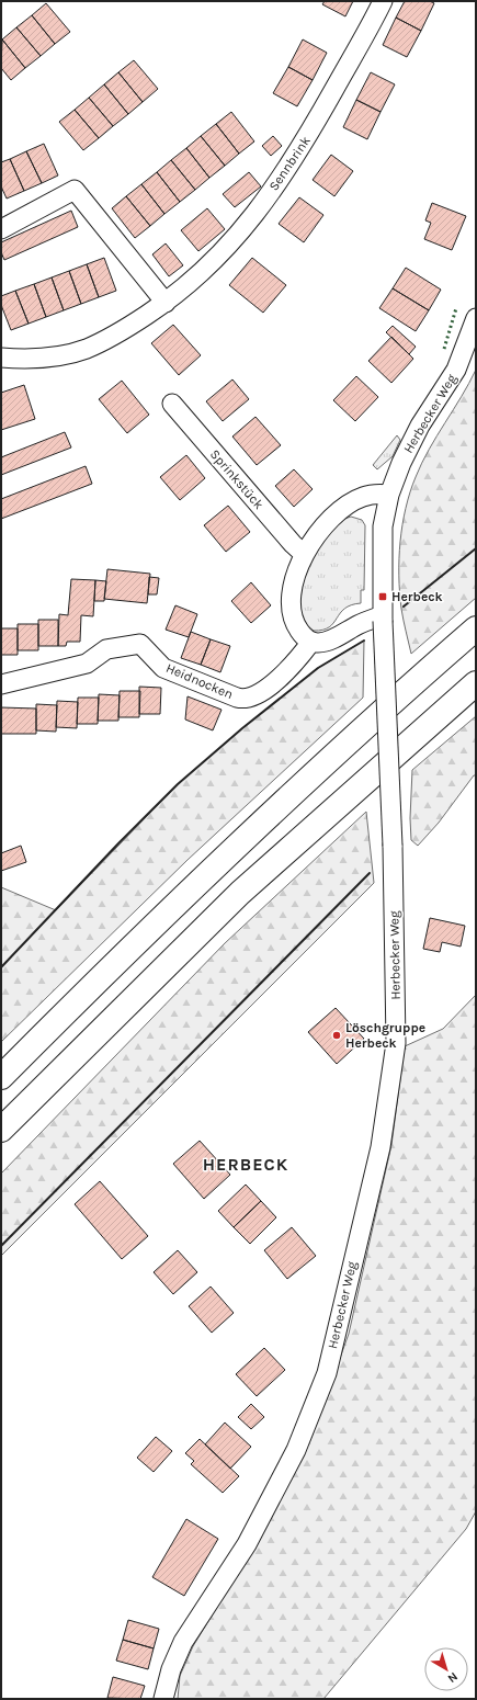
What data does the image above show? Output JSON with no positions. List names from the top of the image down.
{
  "streets": {
    "street": [
      "Sennbrink",
      "Herbecker Weg",
      "Sprinkstück",
      "Heidnocken"
    ]
  },
  "districts": ["HERBECK"],
  "places": {
    "transit": ["Herbeck"],
    "other": ["Löschgruppe Herbeck"]
  },
  "north": "bottom right"
}
